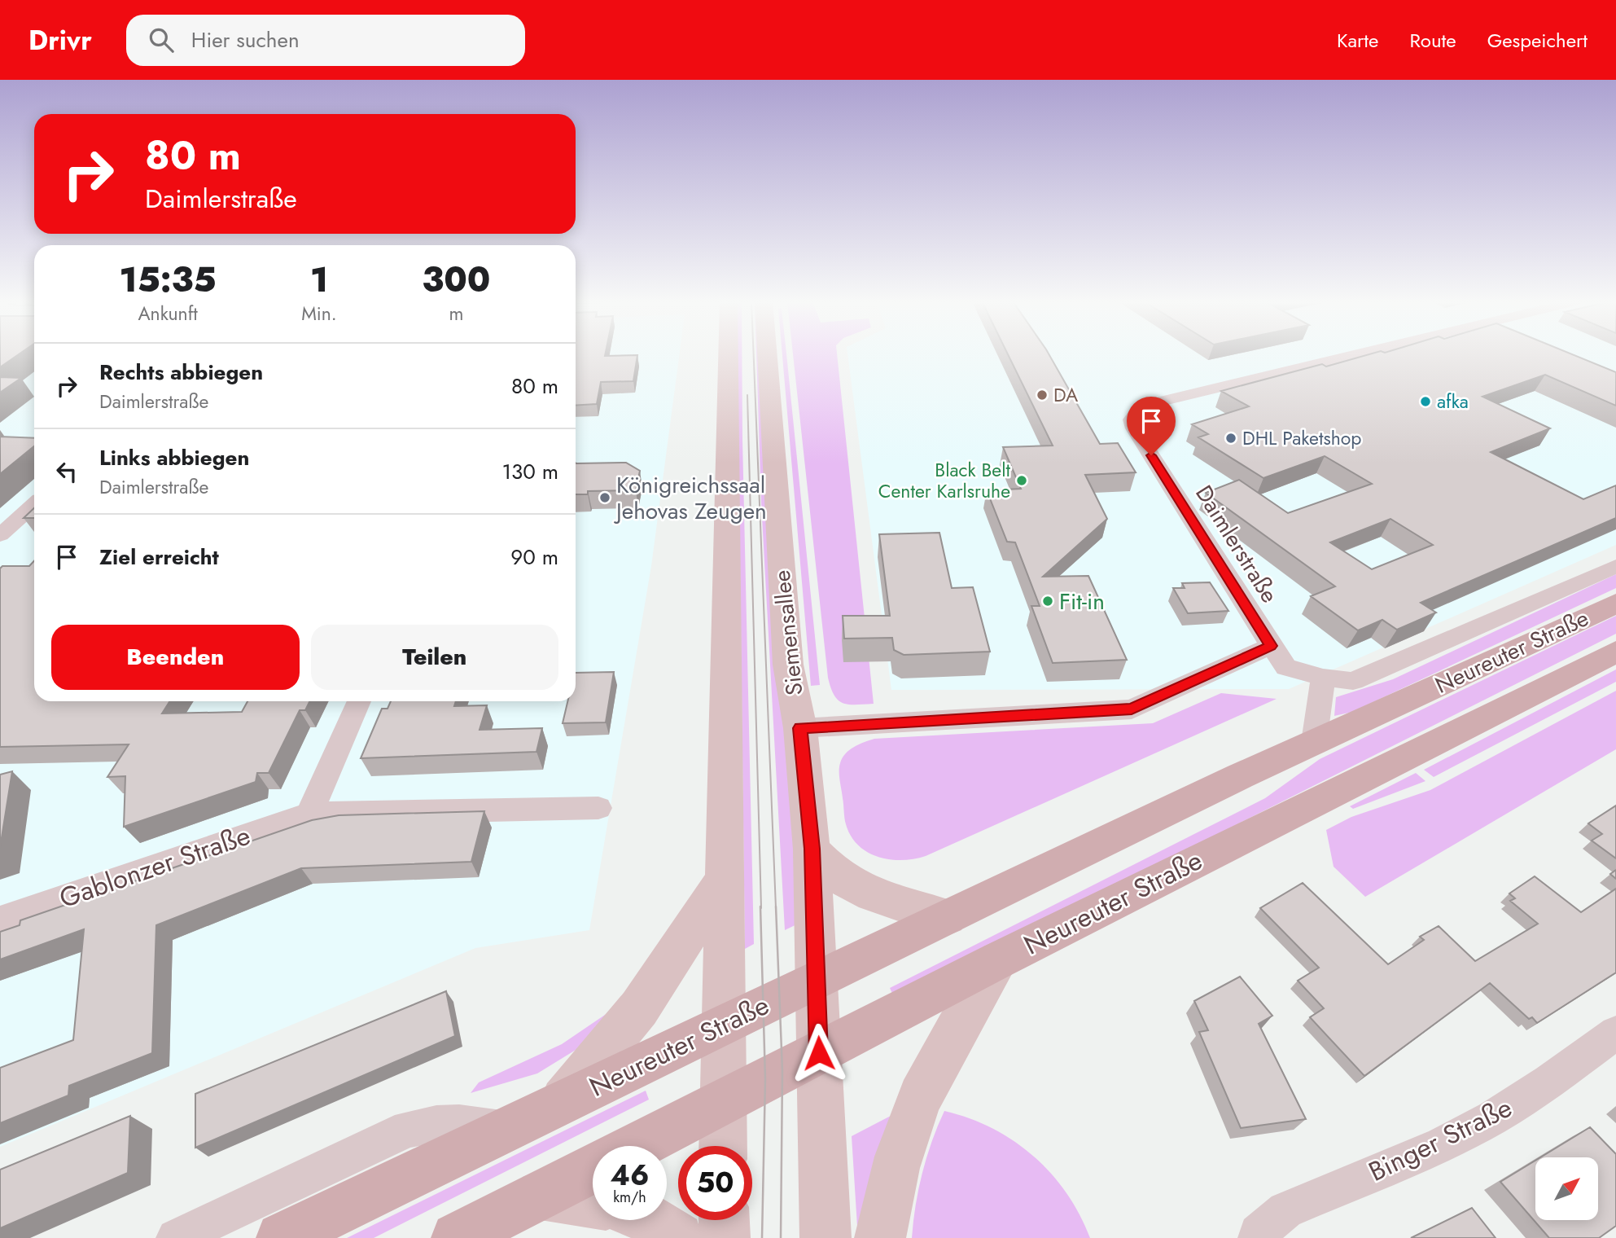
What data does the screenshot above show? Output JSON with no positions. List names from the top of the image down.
{
  "streets": {
    "main road": ["Siemensallee", "Neureuter Straße"],
    "street": ["Daimlerstraße", "Gablonzer Straße", "Binger Straße"]
  },
  "crossings": [
    ["Daimlerstraße", "Neureuter Straße"],
    ["Siemensallee", "Neureuter Straße"]
  ],
  "places": [
    "DA",
    "afka",
    "DHL Paketshop",
    "Black Belt Center Karlsruhe",
    "Königreichssaal Jehovas Zeugen",
    "Fit-in"
  ],
  "north": "top right",
  "page": {
    "header": "Drivr",
    "search": "Hier suchen",
    "nav": ["Karte", "Route", "Gespeichert"],
    "turn": ["80 m", "Daimlerstraße"],
    "eta": [
      "15:35",
      "Ankunft",
      "1",
      "Min.",
      "300",
      "m"
    ],
    "list": [
      {
        "name": "Rechts abbiegen",
        "note": "Daimlerstraße",
        "value": "80 m"
      },
      {
        "name": "Links abbiegen",
        "note": "Daimlerstraße",
        "value": "130 m"
      },
      {
        "name": "Ziel erreicht",
        "value": "90 m"
      }
    ],
    "buttons": ["Beenden", "Teilen"],
    "speed": "46 km/h",
    "limit": "50"
  }
}
